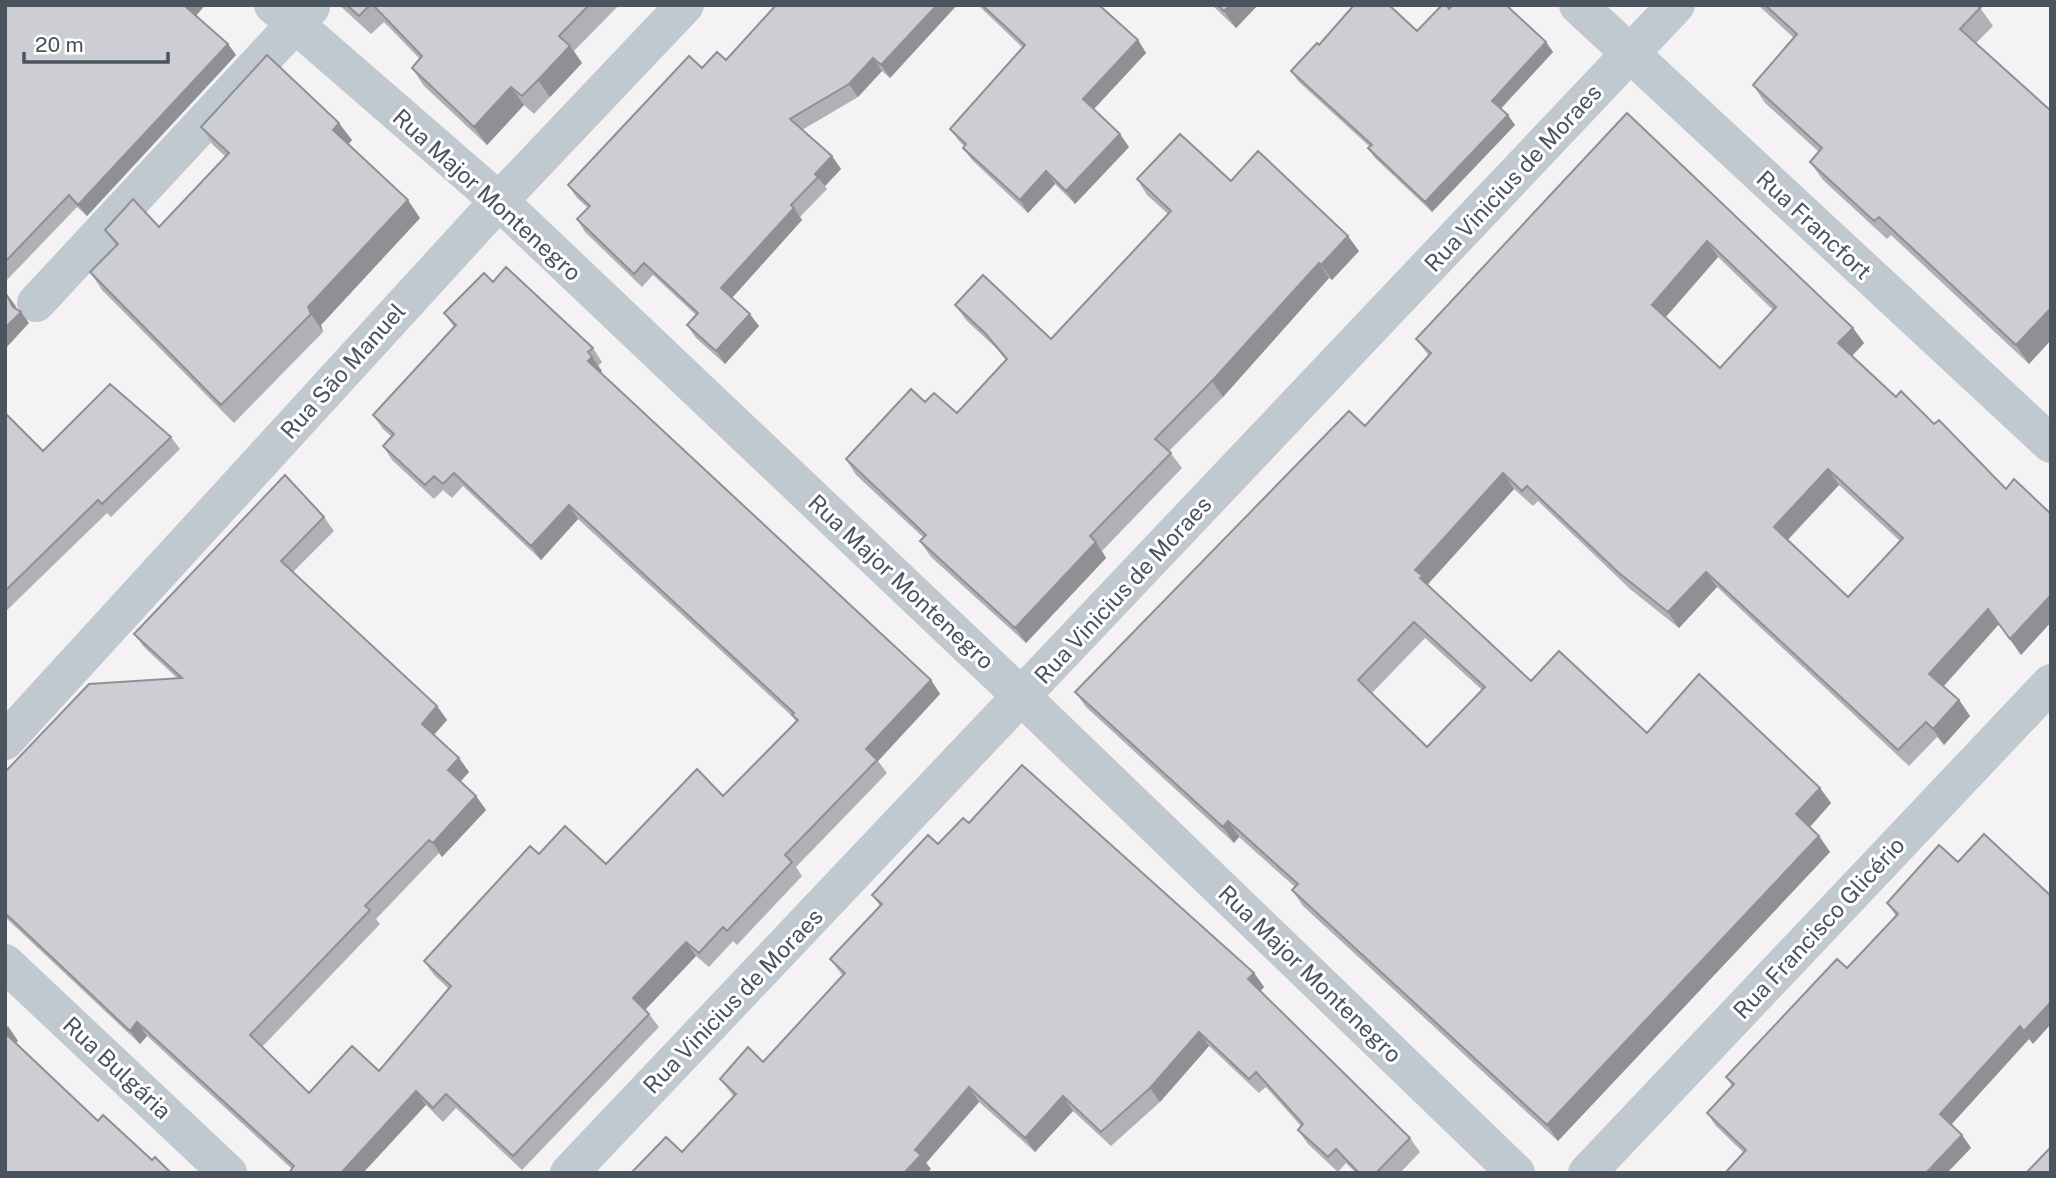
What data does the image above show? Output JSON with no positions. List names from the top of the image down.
{
  "streets": {
    "street": [
      "Rua Vinicius de Moraes",
      "Rua Major Montenegro",
      "Rua Francfort",
      "Rua São Manuel",
      "Rua Francisco Glicério",
      "Rua Bulgária"
    ]
  },
  "crossings": [
    ["Rua Vinicius de Moraes", "Rua Major Montenegro"],
    ["Rua Vinicius de Moraes", "Rua Francfort"],
    ["Rua Major Montenegro", "Rua São Manuel"]
  ],
  "scale_bar": "20 m"
}
